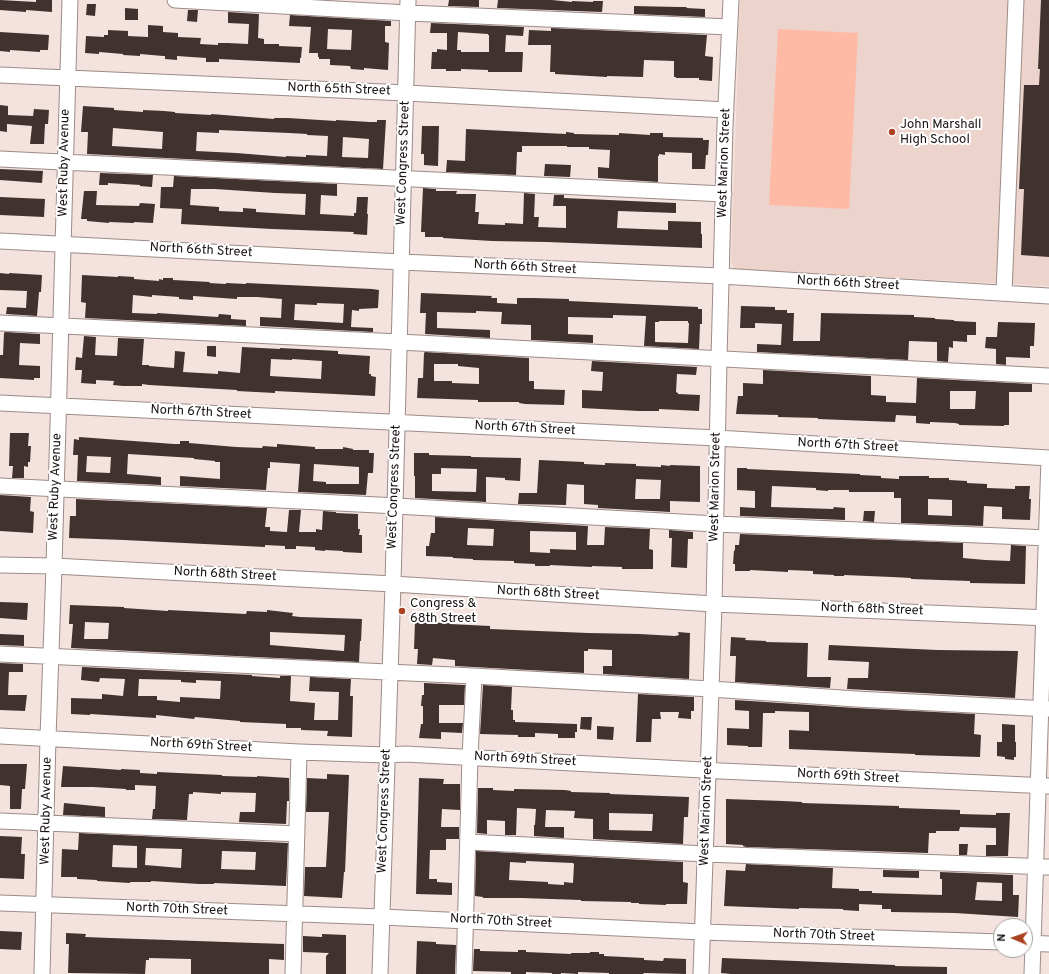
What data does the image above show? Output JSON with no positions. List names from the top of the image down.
{
  "streets": {
    "street": [
      "North 65th Street",
      "West Ruby Avenue",
      "West Congress Street",
      "West Marion Street",
      "North 66th Street",
      "North 67th Street",
      "North 68th Street",
      "North 69th Street",
      "North 70th Street"
    ]
  },
  "crossings": [
    ["North 65th Street", "West Ruby Avenue"],
    ["North 65th Street", "West Congress Street"],
    ["North 65th Street", "West Marion Street"],
    ["West Ruby Avenue", "North 66th Street"],
    ["West Ruby Avenue", "North 67th Street"],
    ["West Ruby Avenue", "North 68th Street"],
    ["West Ruby Avenue", "North 69th Street"],
    ["West Ruby Avenue", "North 70th Street"],
    ["West Congress Street", "North 66th Street"],
    ["West Congress Street", "North 67th Street"],
    ["West Congress Street", "North 68th Street"],
    ["West Congress Street", "North 69th Street"],
    ["West Congress Street", "North 70th Street"],
    ["West Marion Street", "North 66th Street"],
    ["West Marion Street", "North 67th Street"],
    ["West Marion Street", "North 68th Street"],
    ["West Marion Street", "North 69th Street"],
    ["West Marion Street", "North 70th Street"]
  ],
  "places": ["John Marshall High School", "Congress & 68th Street"],
  "north": "left"
}
